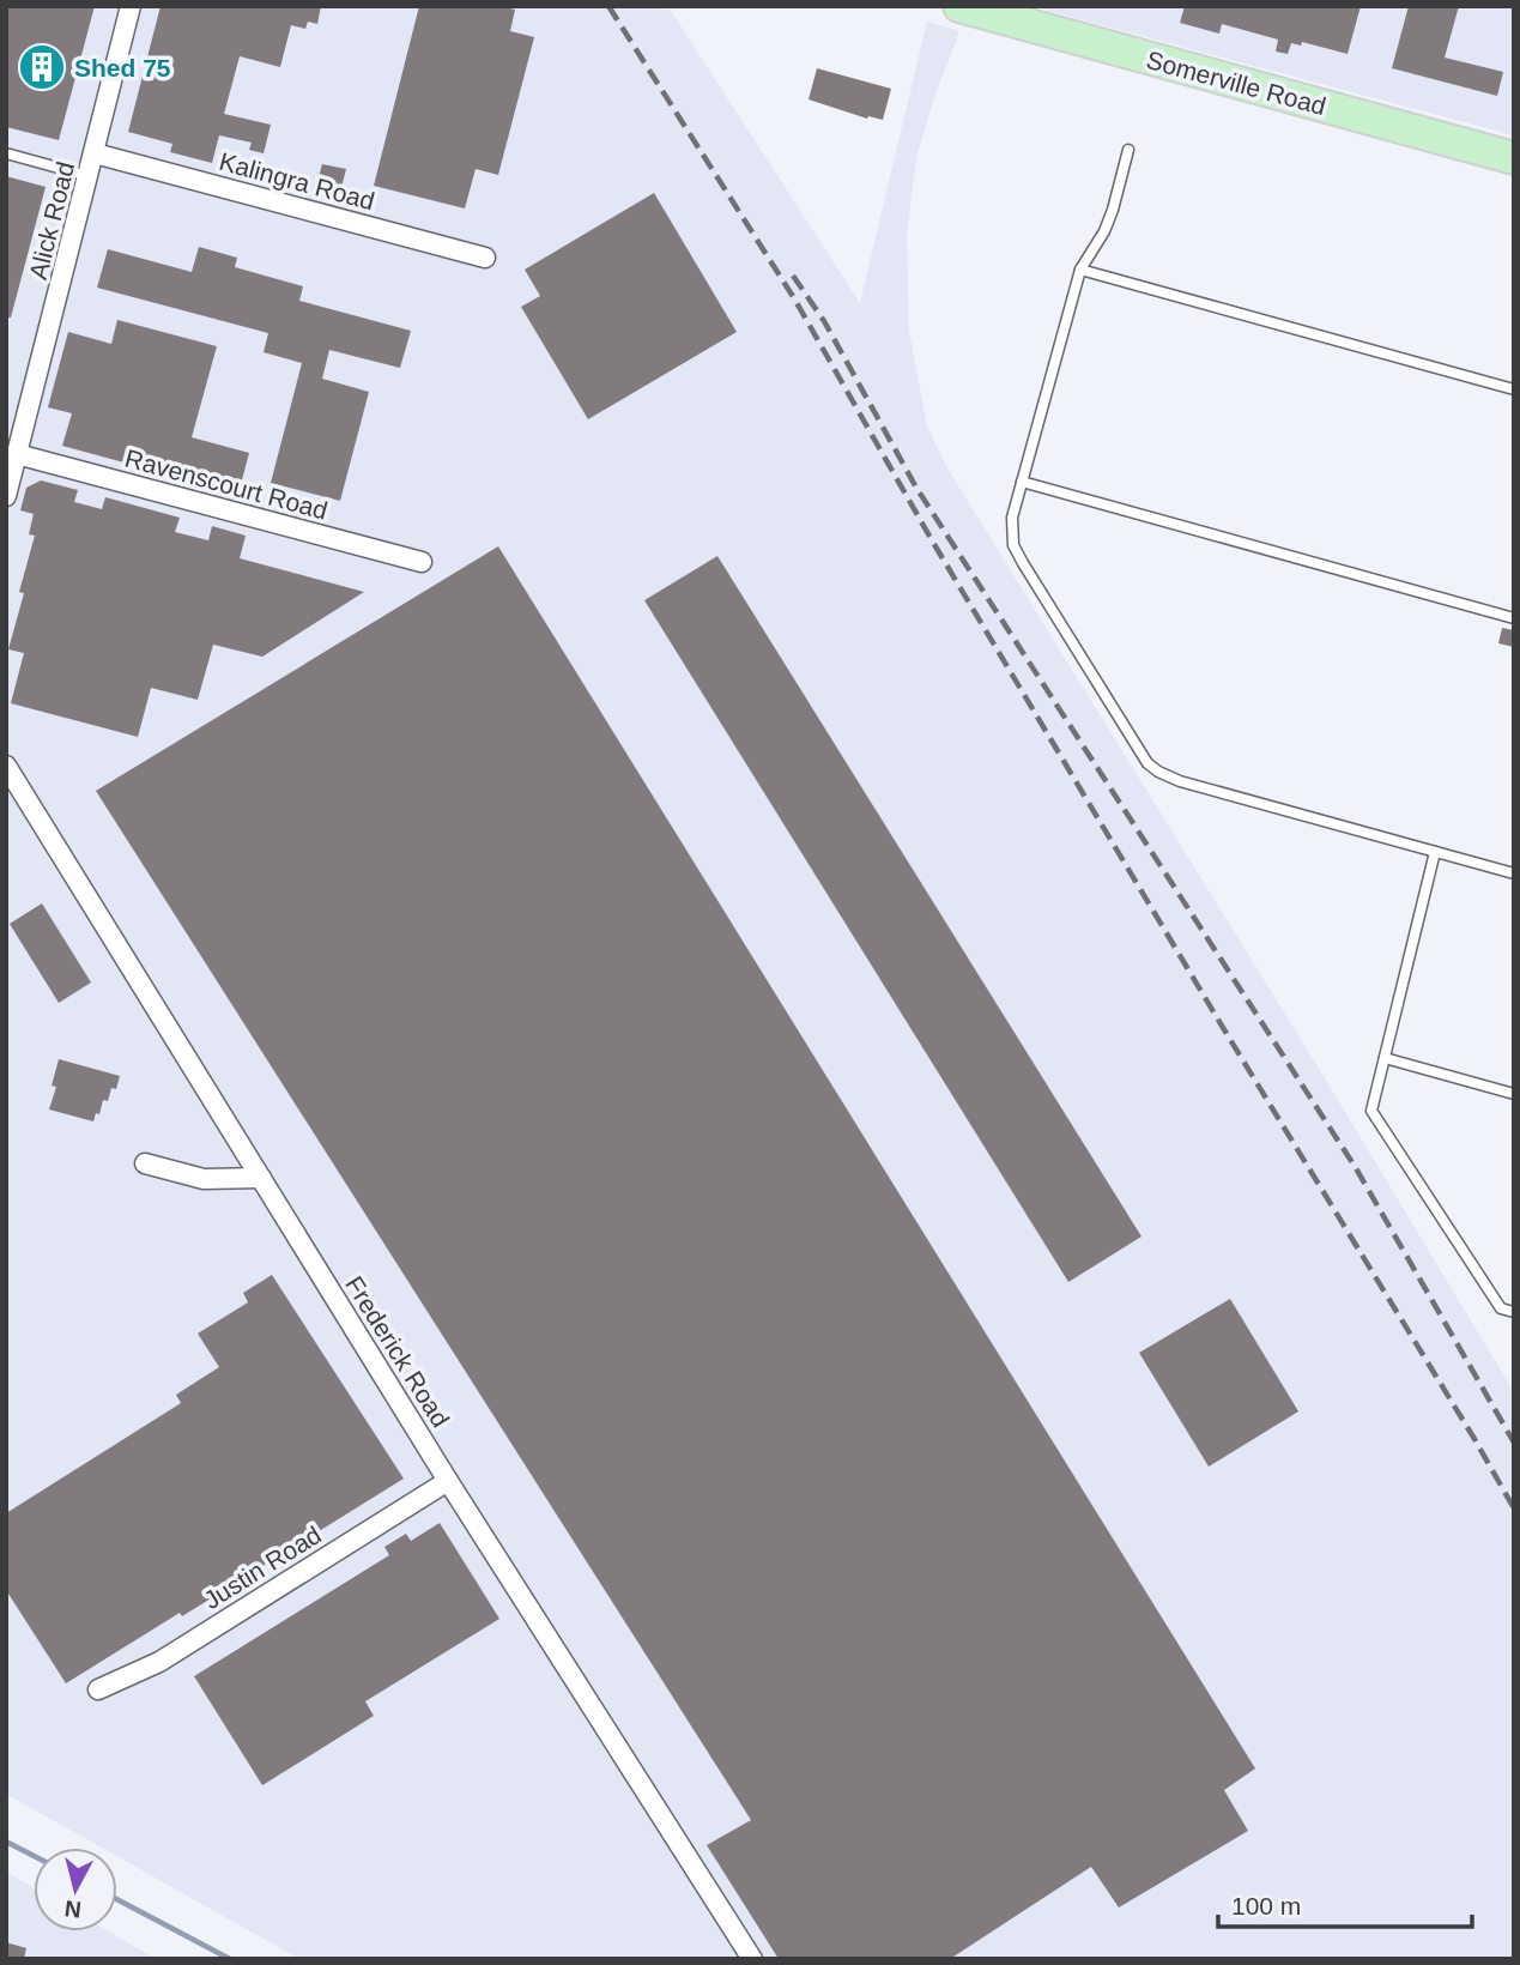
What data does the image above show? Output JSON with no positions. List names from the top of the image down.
{
  "streets": {
    "main road": ["Somerville Road"],
    "street": [
      "Kalingra Road",
      "Alick Road",
      "Ravenscourt Road",
      "Frederick Road",
      "Justin Road"
    ]
  },
  "crossings": [
    ["Kalingra Road", "Alick Road"],
    ["Alick Road", "Ravenscourt Road"],
    ["Frederick Road", "Justin Road"]
  ],
  "places": {
    "building": ["Shed 75"]
  },
  "scale_bar": "100 m",
  "north": "bottom"
}
